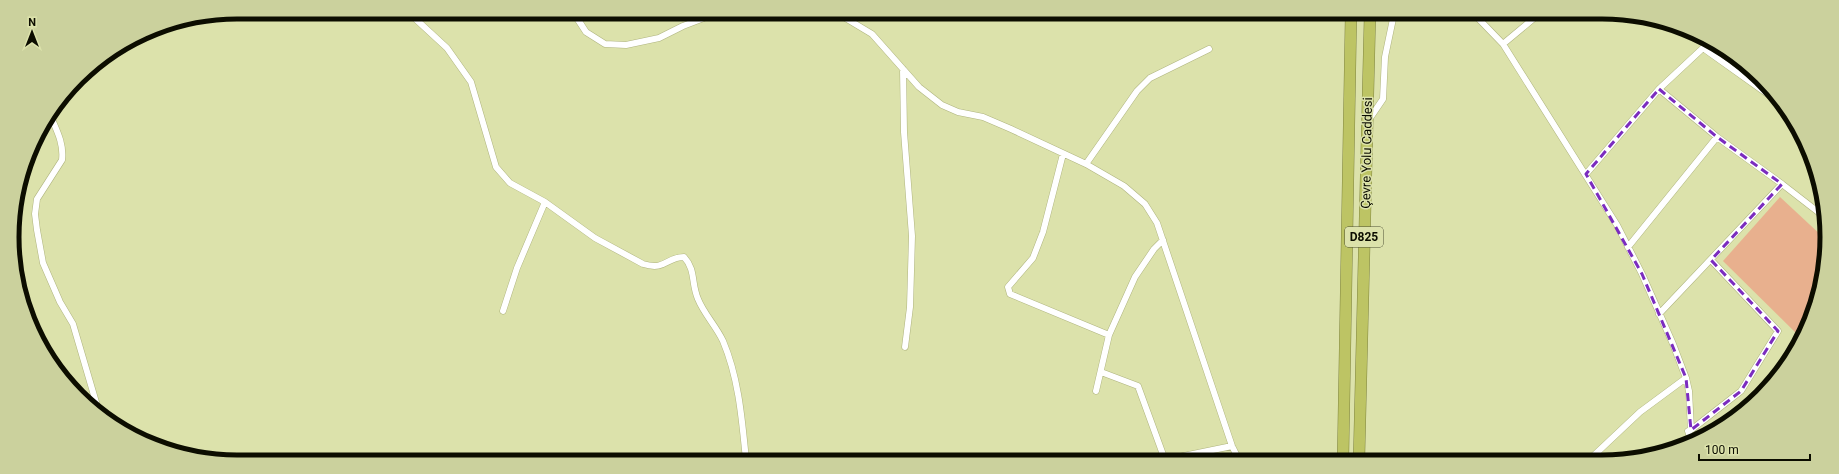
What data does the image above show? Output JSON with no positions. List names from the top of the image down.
{
  "streets": {
    "highway": ["Çevre Yolu Caddesi", "D825"]
  },
  "scale_bar": "100 m",
  "north": "top"
}
